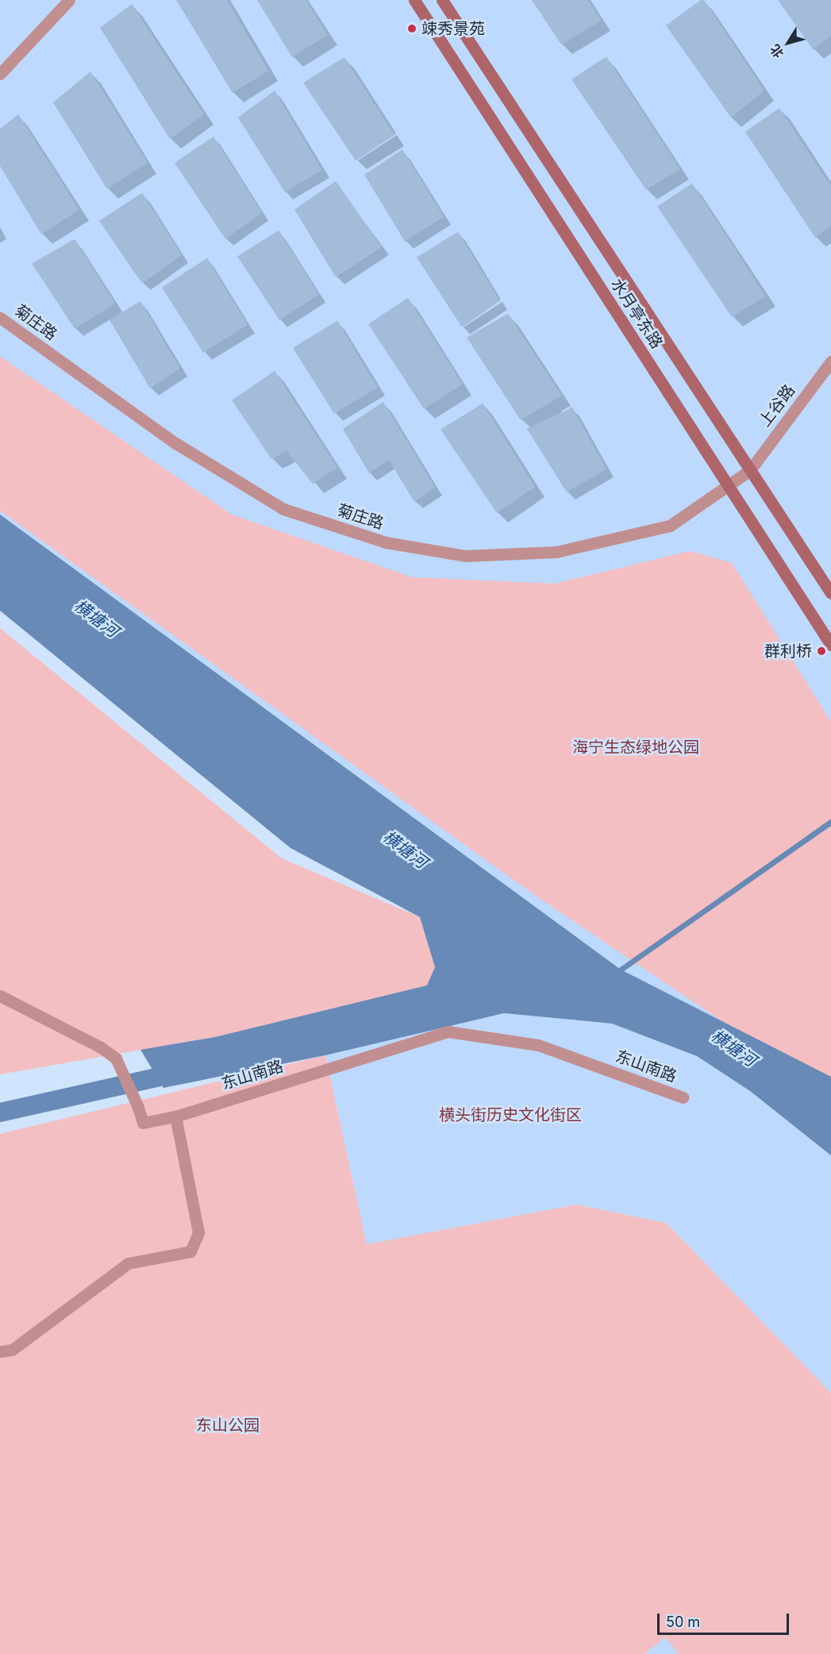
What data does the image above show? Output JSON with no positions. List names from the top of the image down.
{
  "streets": {
    "main road": ["水月亭东路"],
    "street": ["菊庄路", "上谷路", "东山南路"]
  },
  "crossings": [
    ["水月亭东路", "菊庄路"],
    ["水月亭东路", "上谷路"],
    ["菊庄路", "上谷路"]
  ],
  "water": ["横塘河"],
  "parks": ["海宁生态绿地公园", "横头街历史文化街区", "东山公园"],
  "places": ["竦秀景苑", "群利桥"],
  "scale_bar": "50 m",
  "north": "bottom left"
}
